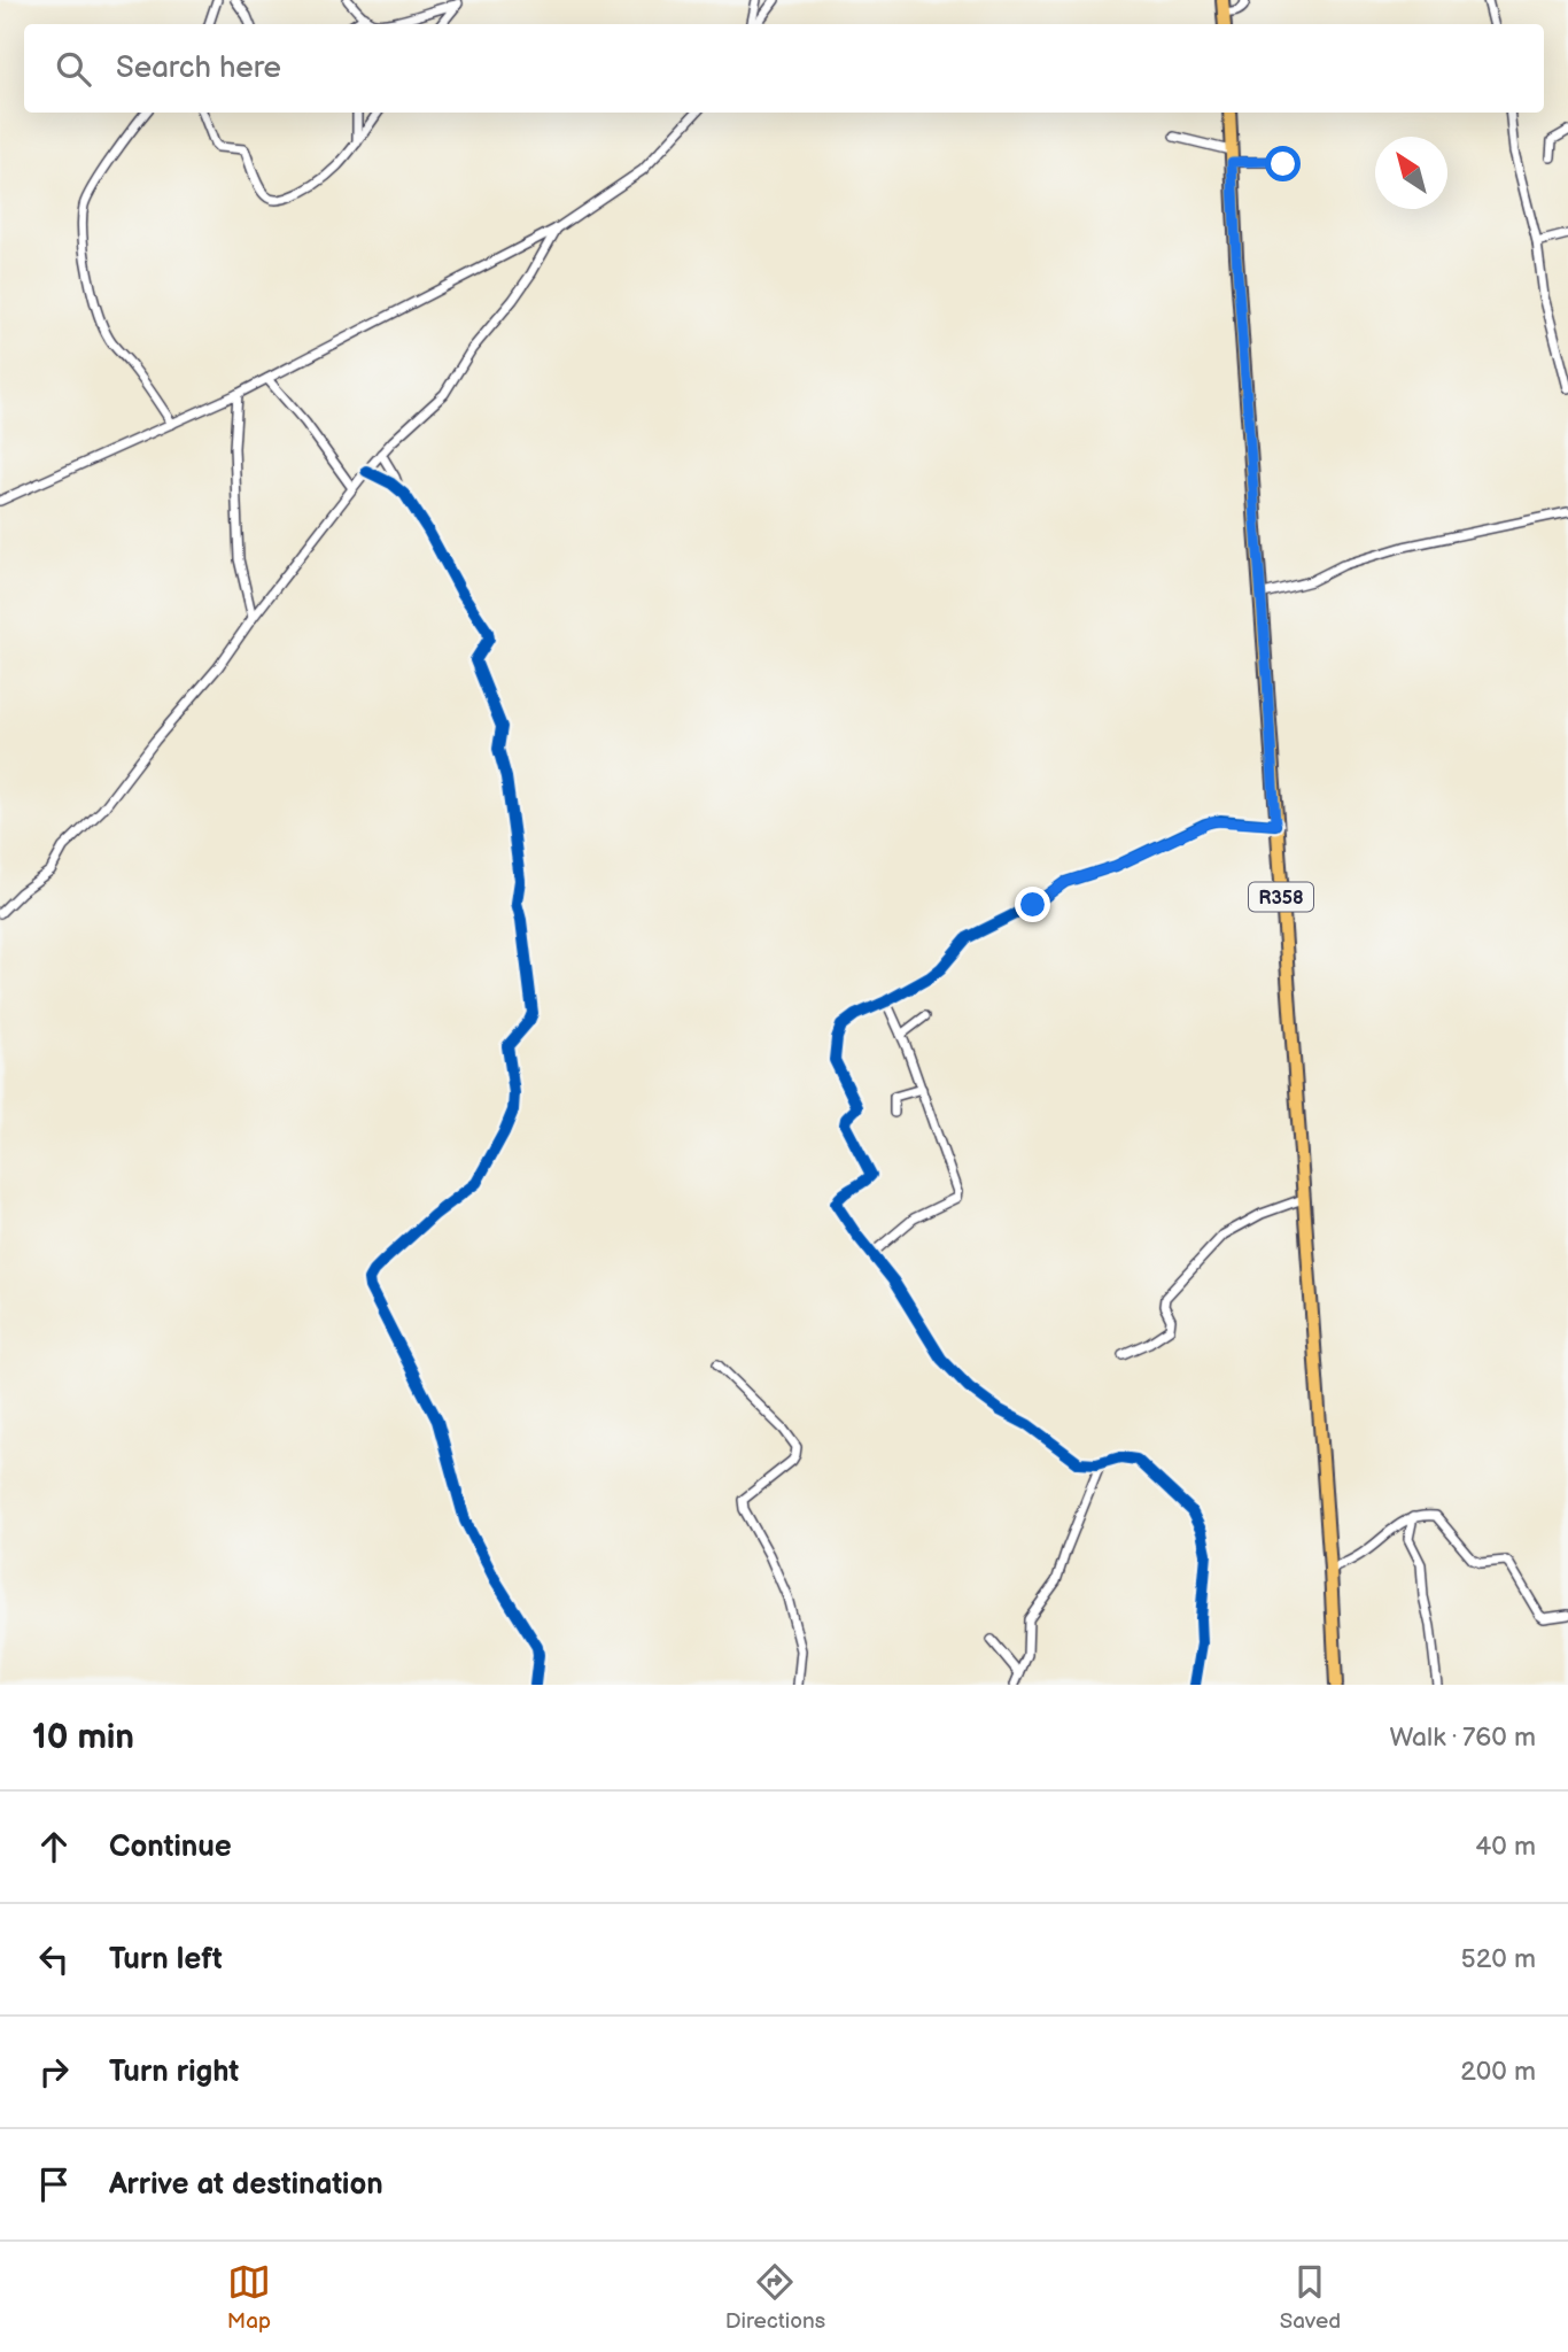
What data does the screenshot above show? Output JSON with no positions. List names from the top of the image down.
{
  "streets": {
    "main road": ["R358"]
  },
  "north": "top left",
  "page": {
    "search": "Search here",
    "heading": ["10 min", "Walk · 760 m"],
    "list": [
      ["Continue", "40 m"],
      ["Turn left", "520 m"],
      ["Turn right", "200 m"],
      "Arrive at destination"
    ],
    "nav": ["Map", "Directions", "Saved"]
  }
}
